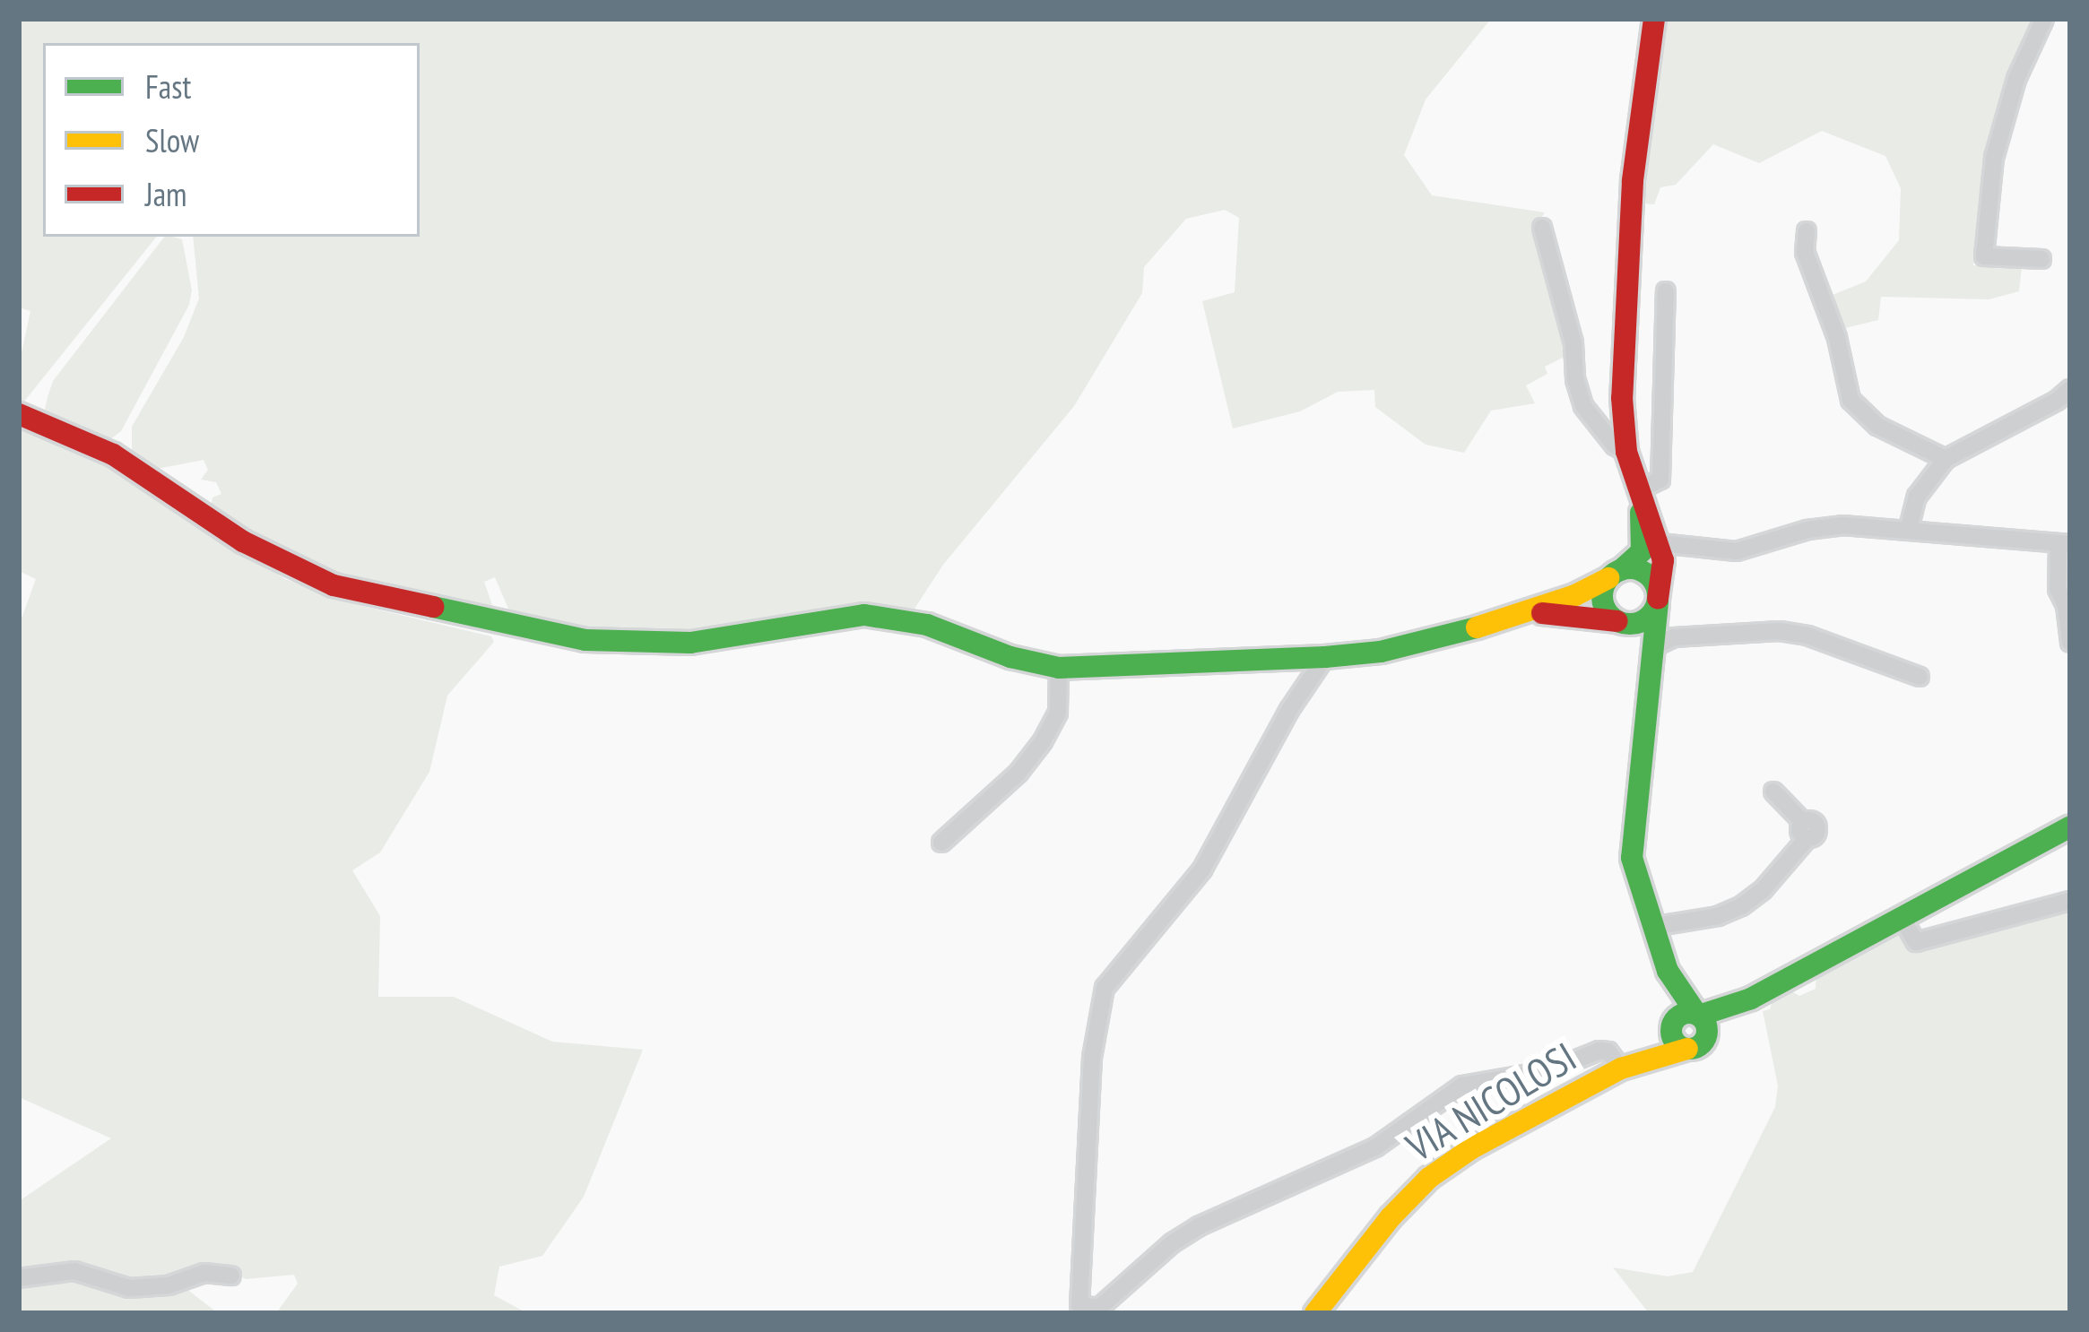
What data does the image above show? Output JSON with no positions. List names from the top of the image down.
{
  "streets": {
    "street": ["VIA NICOLOSI"]
  },
  "legend": ["Fast", "Slow", "Jam"]
}
